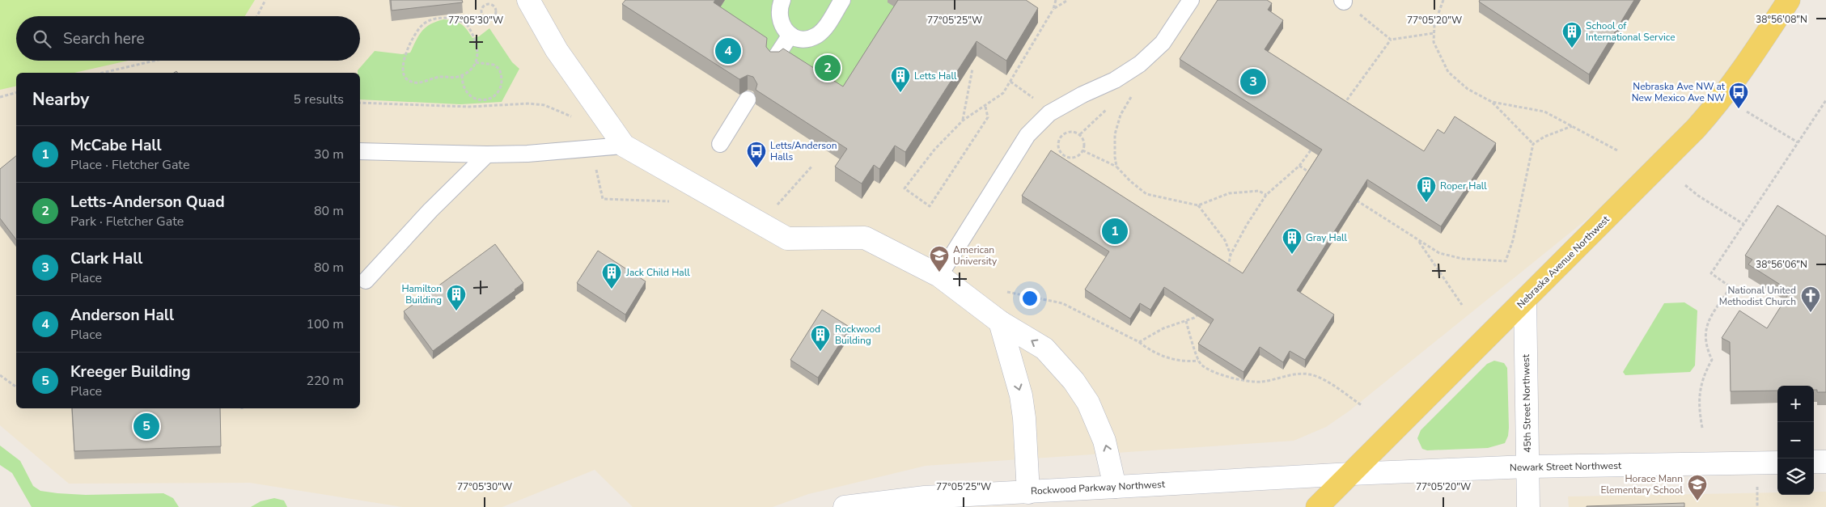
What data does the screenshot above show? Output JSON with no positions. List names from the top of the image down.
{
  "streets": {
    "main road": ["Nebraska Avenue Northwest"],
    "street": ["45th Street Northwest", "Newark Street Northwest", "Rockwood Parkway Northwest"]
  },
  "crossings": [
    ["Nebraska Avenue Northwest", "45th Street Northwest"],
    ["Nebraska Avenue Northwest", "Newark Street Northwest"],
    ["Nebraska Avenue Northwest", "Rockwood Parkway Northwest"],
    ["45th Street Northwest", "Newark Street Northwest"],
    ["Newark Street Northwest", "Rockwood Parkway Northwest"]
  ],
  "places": {
    "building": [
      "School of International Service",
      "Letts Hall",
      "Roper Hall",
      "Gray Hall",
      "Jack Child Hall",
      "Hamilton Building",
      "Rockwood Building"
    ],
    "bus stop": ["Nebraska Ave NW at New Mexico Ave NW", "Letts/Anderson Halls"],
    "school or university": ["American University", "Horace Mann Elementary School"],
    "church": ["National United Methodist Church"]
  },
  "page": {
    "search": "Search here",
    "pins": [
      "4",
      "2",
      "3",
      "1",
      "5"
    ],
    "heading": ["Nearby", "5 results"],
    "list": [
      {
        "mark": "1",
        "name": "McCabe Hall",
        "note": "Place · Fletcher Gate",
        "value": "30 m"
      },
      {
        "mark": "2",
        "name": "Letts-Anderson Quad",
        "note": "Park · Fletcher Gate",
        "value": "80 m"
      },
      {
        "mark": "3",
        "name": "Clark Hall",
        "note": "Place",
        "value": "80 m"
      },
      {
        "mark": "4",
        "name": "Anderson Hall",
        "note": "Place",
        "value": "100 m"
      },
      {
        "mark": "5",
        "name": "Kreeger Building",
        "note": "Place",
        "value": "220 m"
      }
    ],
    "map_buttons": ["+", "−"]
  },
  "coordinates": [
    "38°56'08\"N",
    "77°05'30\"W",
    "77°05'25\"W",
    "77°05'20\"W",
    "38°56'06\"N"
  ]
}
